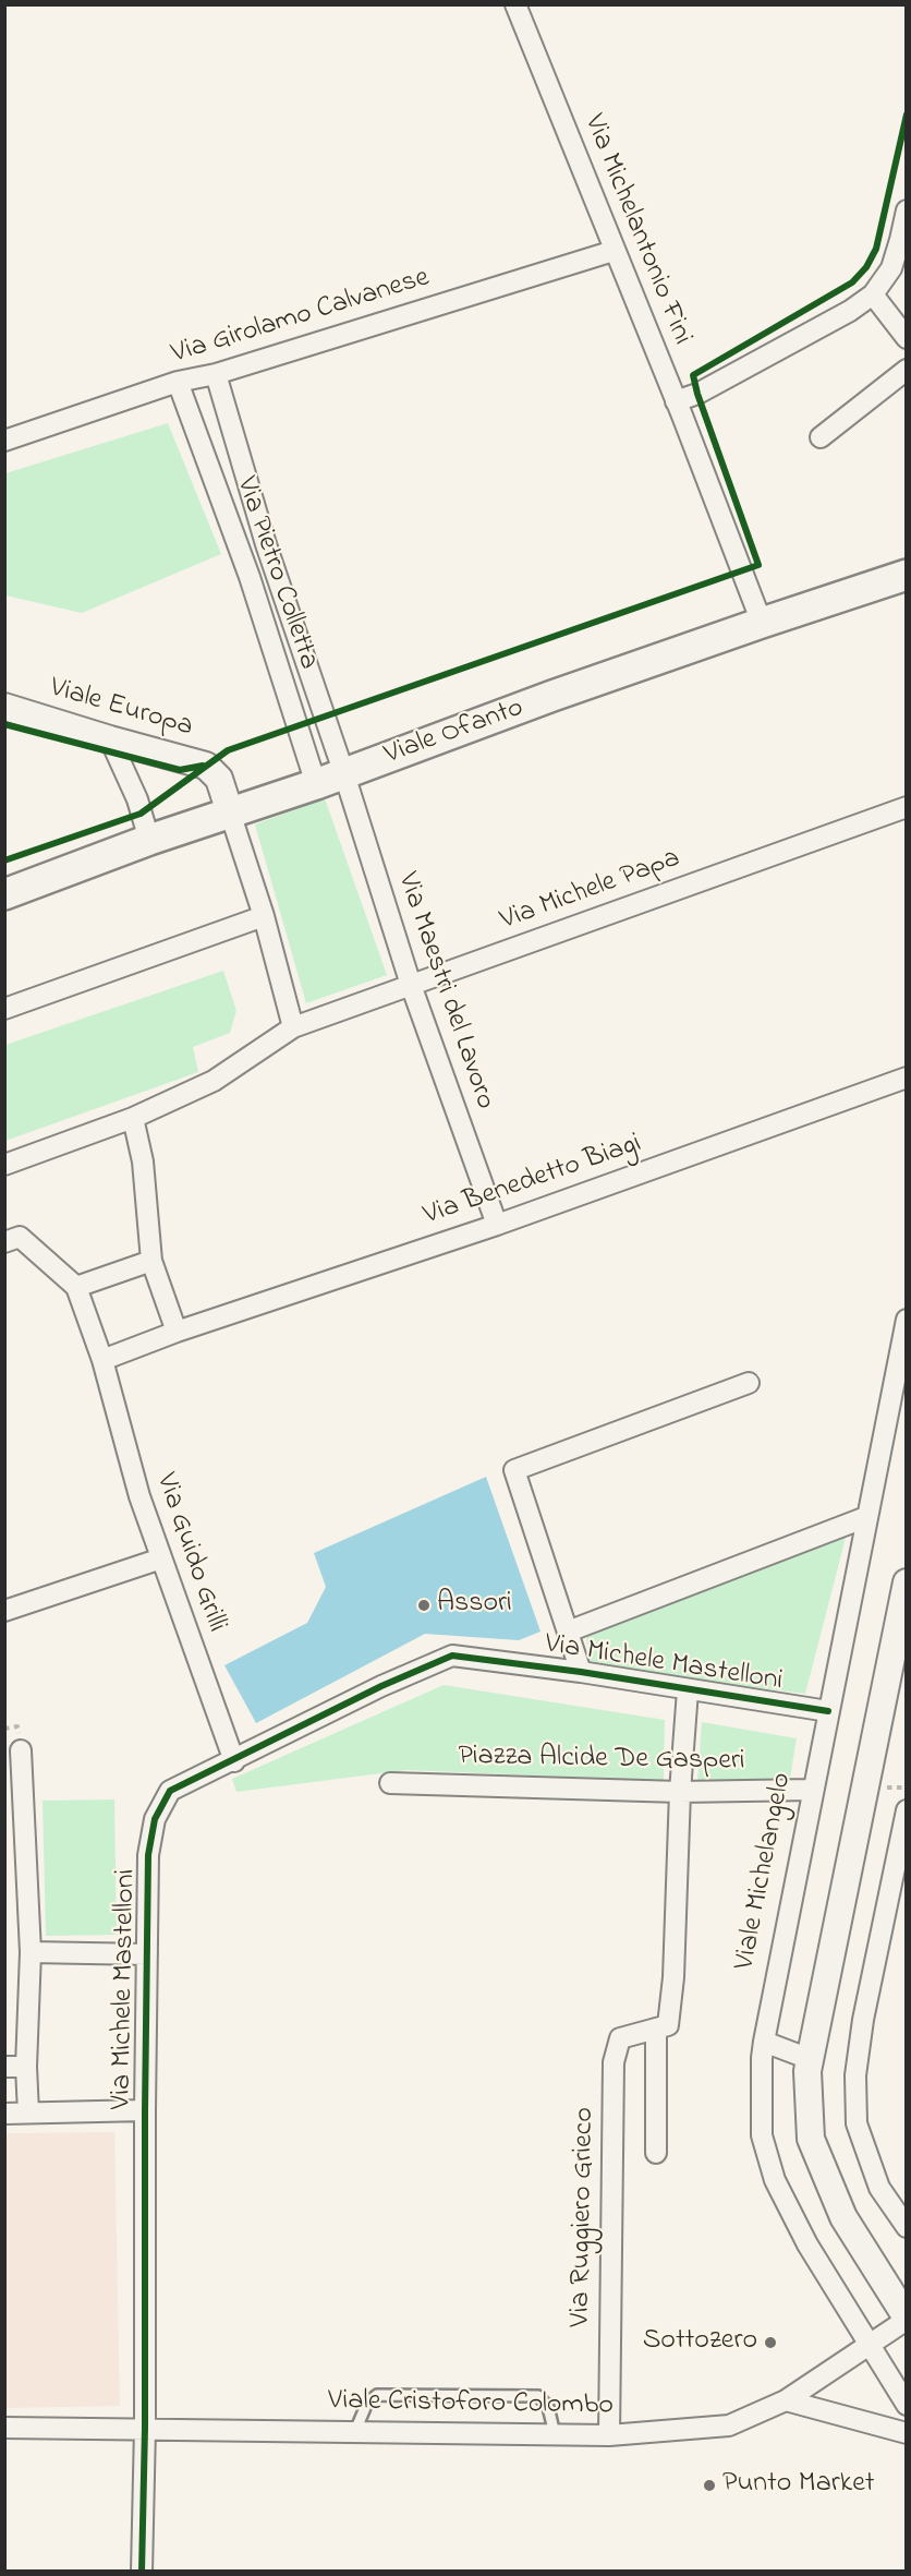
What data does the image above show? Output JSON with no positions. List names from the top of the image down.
{
  "streets": {
    "main road": ["Viale Ofanto"],
    "street": [
      "Via Michelantonio Fini",
      "Via Girolamo Calvanese",
      "Via Pietro Colletta",
      "Viale Europa",
      "Via Michele Papa",
      "Via Maestri del Lavoro",
      "Via Benedetto Biagi",
      "Via Guido Grilli",
      "Via Michele Mastelloni",
      "Piazza Alcide De Gasperi",
      "Viale Michelangelo",
      "Via Ruggiero Grieco",
      "Viale Cristoforo Colombo"
    ]
  },
  "crossings": [
    ["Via Michelantonio Fini", "Via Girolamo Calvanese"],
    ["Via Michelantonio Fini", "Viale Ofanto"],
    ["Via Girolamo Calvanese", "Via Pietro Colletta"],
    ["Via Pietro Colletta", "Viale Ofanto"],
    ["Via Pietro Colletta", "Via Maestri del Lavoro"],
    ["Viale Europa", "Viale Ofanto"],
    ["Viale Ofanto", "Via Maestri del Lavoro"],
    ["Via Michele Papa", "Via Maestri del Lavoro"],
    ["Via Maestri del Lavoro", "Via Benedetto Biagi"],
    ["Via Benedetto Biagi", "Via Guido Grilli"],
    ["Via Guido Grilli", "Via Michele Mastelloni"],
    ["Via Michele Mastelloni", "Viale Michelangelo"],
    ["Via Michele Mastelloni", "Viale Cristoforo Colombo"],
    ["Piazza Alcide De Gasperi", "Viale Michelangelo"],
    ["Viale Michelangelo", "Viale Cristoforo Colombo"],
    ["Via Ruggiero Grieco", "Viale Cristoforo Colombo"]
  ],
  "places": ["Assori", "Sottozero", "Punto Market"]
}
